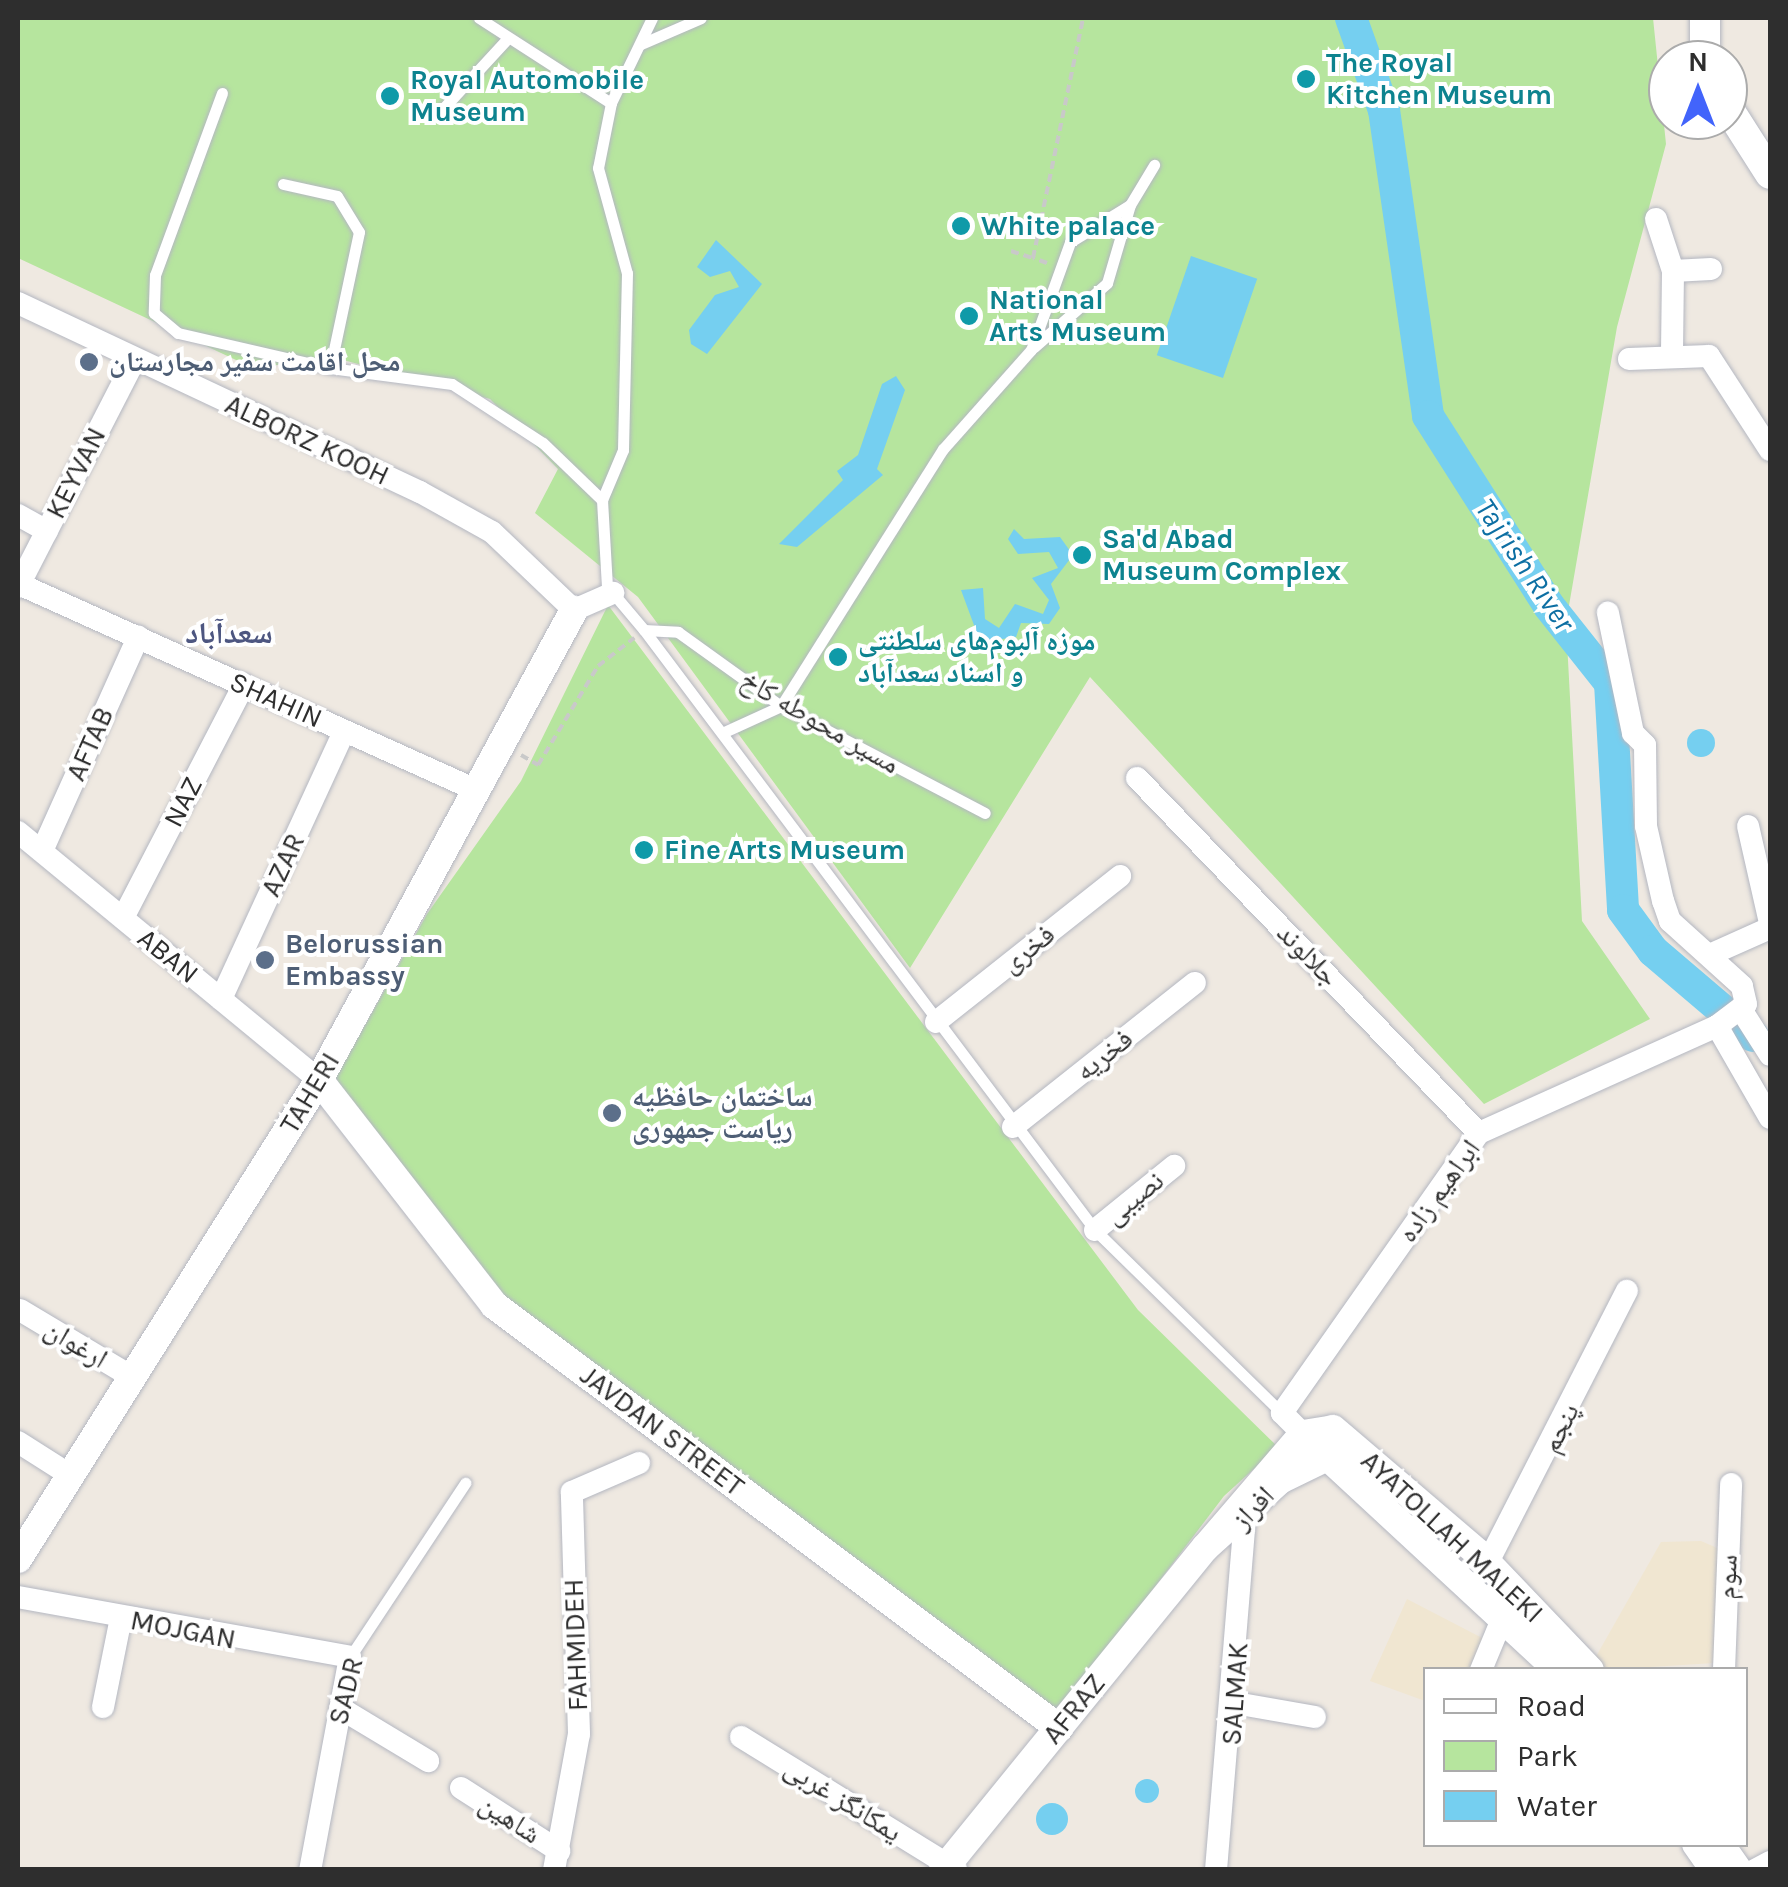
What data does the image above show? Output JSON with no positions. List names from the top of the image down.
{
  "streets": {
    "street": [
      "ALBORZ KOOH",
      "KEYVAN",
      "SHAHIN",
      "AFTAB",
      "NAZ",
      "AZAR",
      "فخری",
      "جلالوند",
      "ABAN",
      "فخریه",
      "TAHERI",
      "ابراهیم زاده",
      "نصیبی",
      "ارغوان",
      "پنجم",
      "JAVDAN STREET",
      "افراز",
      "AYATOLLAH MALEKI",
      "سوم",
      "MOJGAN",
      "FAHMIDEH",
      "SADR",
      "SALMAK",
      "AFRAZ",
      "یمکانگز غربی",
      "شاهین"
    ],
    "lane": ["مسیر محوطه کاخ"]
  },
  "crossings": [
    ["ALBORZ KOOH", "KEYVAN"],
    ["ALBORZ KOOH", "TAHERI"],
    ["KEYVAN", "SHAHIN"],
    ["SHAHIN", "AFTAB"],
    ["SHAHIN", "NAZ"],
    ["SHAHIN", "AZAR"],
    ["SHAHIN", "TAHERI"],
    ["AFTAB", "ABAN"],
    ["NAZ", "ABAN"],
    ["AZAR", "ABAN"],
    ["جلالوند", "ابراهیم زاده"],
    ["ABAN", "TAHERI"],
    ["ABAN", "JAVDAN STREET"],
    ["TAHERI", "ارغوان"],
    ["TAHERI", "JAVDAN STREET"],
    ["ابراهیم زاده", "AYATOLLAH MALEKI"],
    ["پنجم", "AYATOLLAH MALEKI"],
    ["JAVDAN STREET", "AFRAZ"],
    ["افراز", "AYATOLLAH MALEKI"],
    ["افراز", "SALMAK"],
    ["افراز", "AFRAZ"],
    ["MOJGAN", "SADR"],
    ["FAHMIDEH", "شاهین"],
    ["AFRAZ", "یمکانگز غربی"]
  ],
  "districts": ["سعدآباد"],
  "water": ["Tajrish River"],
  "places": [
    "The Royal Kitchen Museum",
    "Royal Automobile Museum",
    "White palace",
    "National Arts Museum",
    "محل اقامت سفیر مجارستان",
    "Sa'd Abad Museum Complex",
    "موزه آلبوم‌های سلطنتی و اسناد سعدآباد",
    "Fine Arts Museum",
    "Belorussian Embassy",
    "ساختمان حافظیه ریاست جمهوری"
  ],
  "legend": ["Road", "Park", "Water"],
  "north": "top"
}
